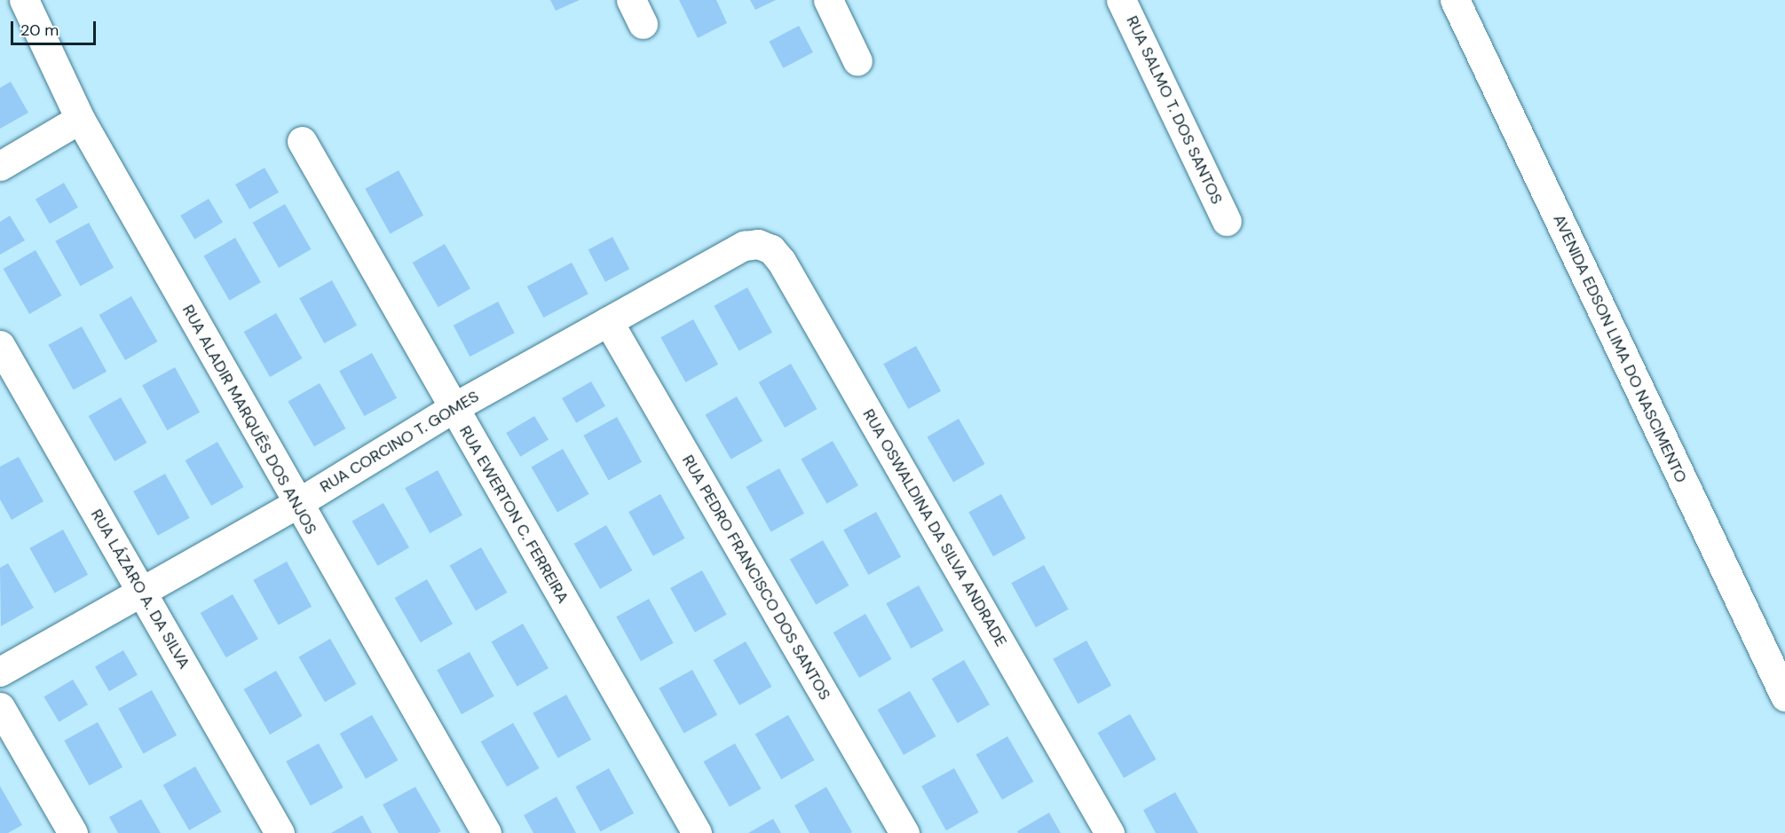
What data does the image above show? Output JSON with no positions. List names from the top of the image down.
{
  "streets": {
    "street": [
      "RUA SALMO T. DOS SANTOS",
      "AVENIDA EDSON LIMA DO NASCIMENTO",
      "RUA ALADIR MARQUÊS DOS ANJOS",
      "RUA CORCINO T. GOMES",
      "RUA EWERTON C. FERREIRA",
      "RUA OSWALDINA DA SILVA ANDRADE",
      "RUA PEDRO FRANCISCO DOS SANTOS",
      "RUA LÁZARO A. DA SILVA"
    ]
  },
  "crossings": [
    ["RUA ALADIR MARQUÊS DOS ANJOS", "RUA CORCINO T. GOMES"],
    ["RUA CORCINO T. GOMES", "RUA EWERTON C. FERREIRA"],
    ["RUA CORCINO T. GOMES", "RUA OSWALDINA DA SILVA ANDRADE"],
    ["RUA CORCINO T. GOMES", "RUA PEDRO FRANCISCO DOS SANTOS"],
    ["RUA CORCINO T. GOMES", "RUA LÁZARO A. DA SILVA"]
  ],
  "scale_bar": "20 m"
}
